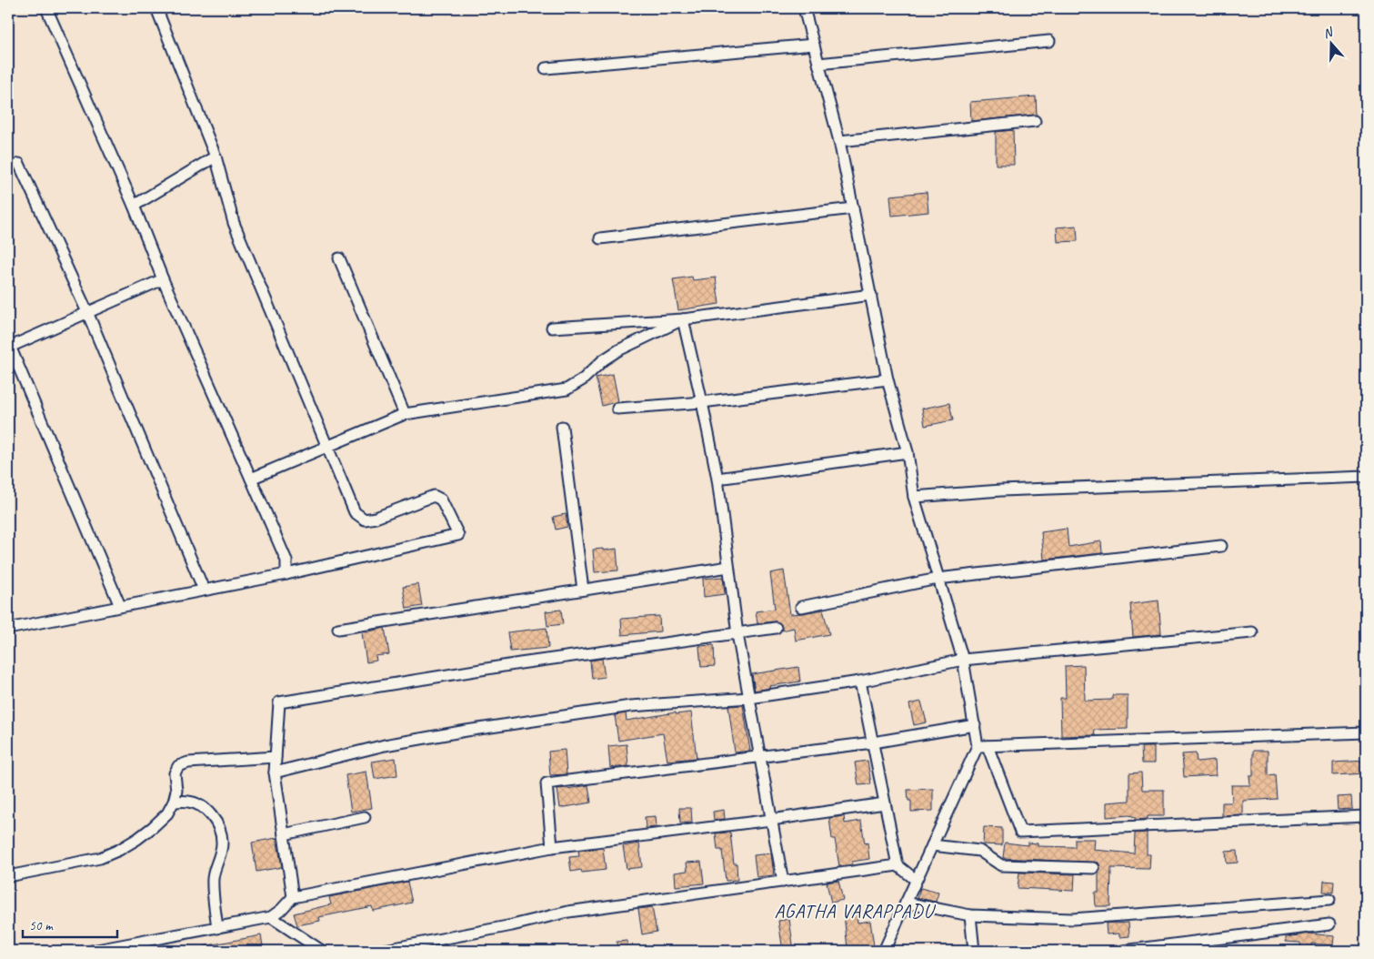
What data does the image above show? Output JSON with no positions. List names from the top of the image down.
{
  "districts": ["AGATHA VARAPPADU"],
  "scale_bar": "50 m",
  "north": "top"
}
